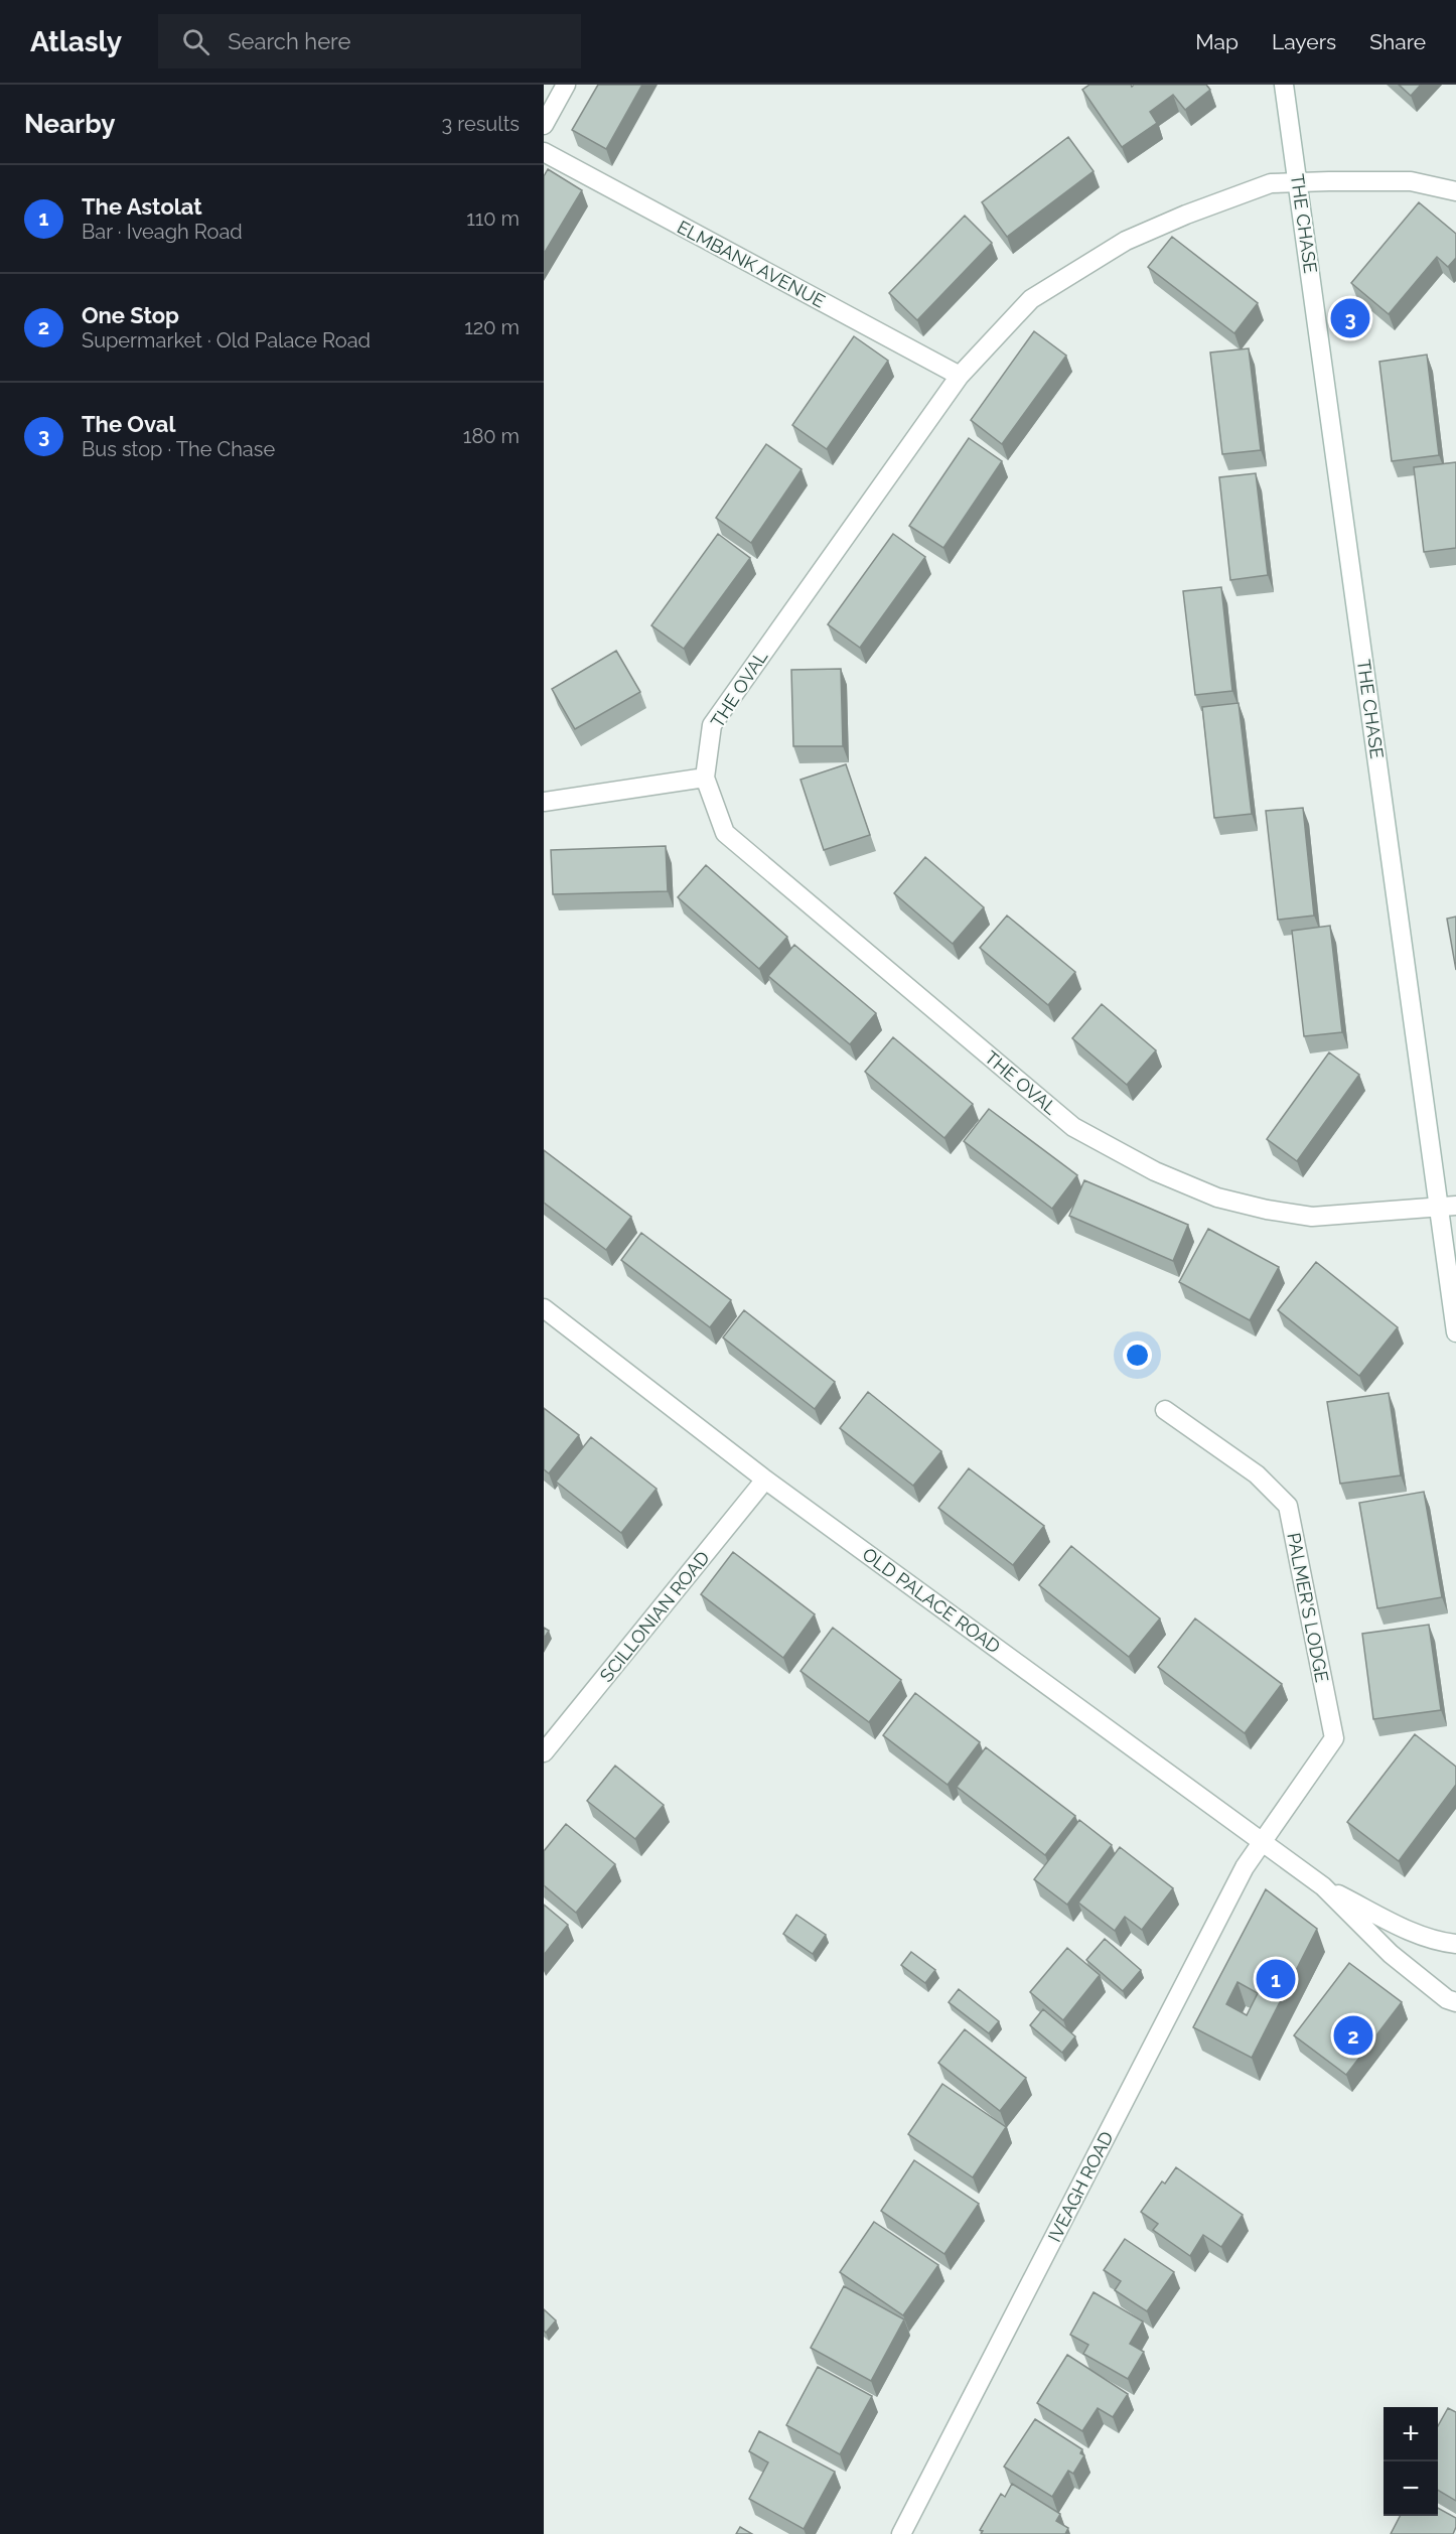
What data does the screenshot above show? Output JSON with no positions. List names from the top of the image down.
{
  "streets": {
    "street": [
      "THE CHASE",
      "ELMBANK AVENUE",
      "THE OVAL",
      "OLD PALACE ROAD",
      "PALMER'S LODGE",
      "SCILLONIAN ROAD",
      "IVEAGH ROAD"
    ]
  },
  "crossings": [
    ["THE CHASE", "THE OVAL"],
    ["ELMBANK AVENUE", "THE OVAL"],
    ["OLD PALACE ROAD", "PALMER'S LODGE"],
    ["OLD PALACE ROAD", "SCILLONIAN ROAD"],
    ["OLD PALACE ROAD", "IVEAGH ROAD"],
    ["PALMER'S LODGE", "IVEAGH ROAD"]
  ],
  "page": {
    "header": "Atlasly",
    "search": "Search here",
    "nav": ["Map", "Layers", "Share"],
    "heading": ["Nearby", "3 results"],
    "list": [
      {
        "mark": "1",
        "name": "The Astolat",
        "note": "Bar · Iveagh Road",
        "value": "110 m"
      },
      {
        "mark": "2",
        "name": "One Stop",
        "note": "Supermarket · Old Palace Road",
        "value": "120 m"
      },
      {
        "mark": "3",
        "name": "The Oval",
        "note": "Bus stop · The Chase",
        "value": "180 m"
      }
    ],
    "pins": ["3", "1", "2"],
    "map_buttons": ["+", "−"]
  }
}
